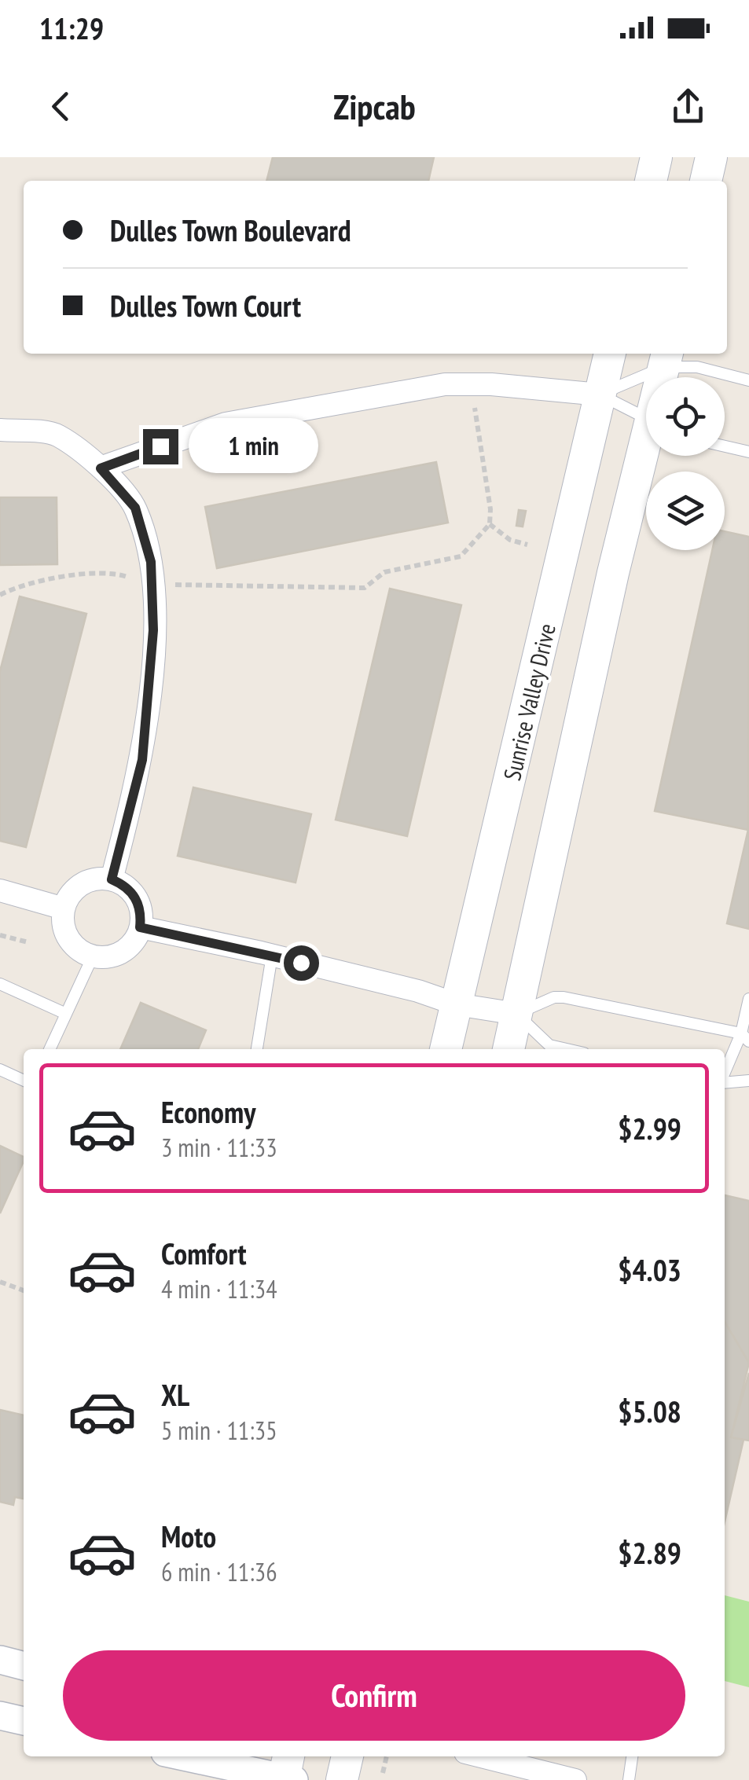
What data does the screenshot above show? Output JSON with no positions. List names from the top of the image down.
{
  "streets": {
    "main road": ["Sunrise Valley Drive"]
  },
  "page": {
    "status": "11:29",
    "header": "Zipcab",
    "banner": ["Dulles Town Boulevard", "Dulles Town Court"],
    "bubble": "1 min",
    "list": [
      {
        "name": "Economy",
        "note": "3 min · 11:33",
        "value": "$2.99"
      },
      {
        "name": "Comfort",
        "note": "4 min · 11:34",
        "value": "$4.03"
      },
      {
        "name": "XL",
        "note": "5 min · 11:35",
        "value": "$5.08"
      },
      {
        "name": "Moto",
        "note": "6 min · 11:36",
        "value": "$2.89"
      }
    ],
    "buttons": "Confirm"
  }
}
